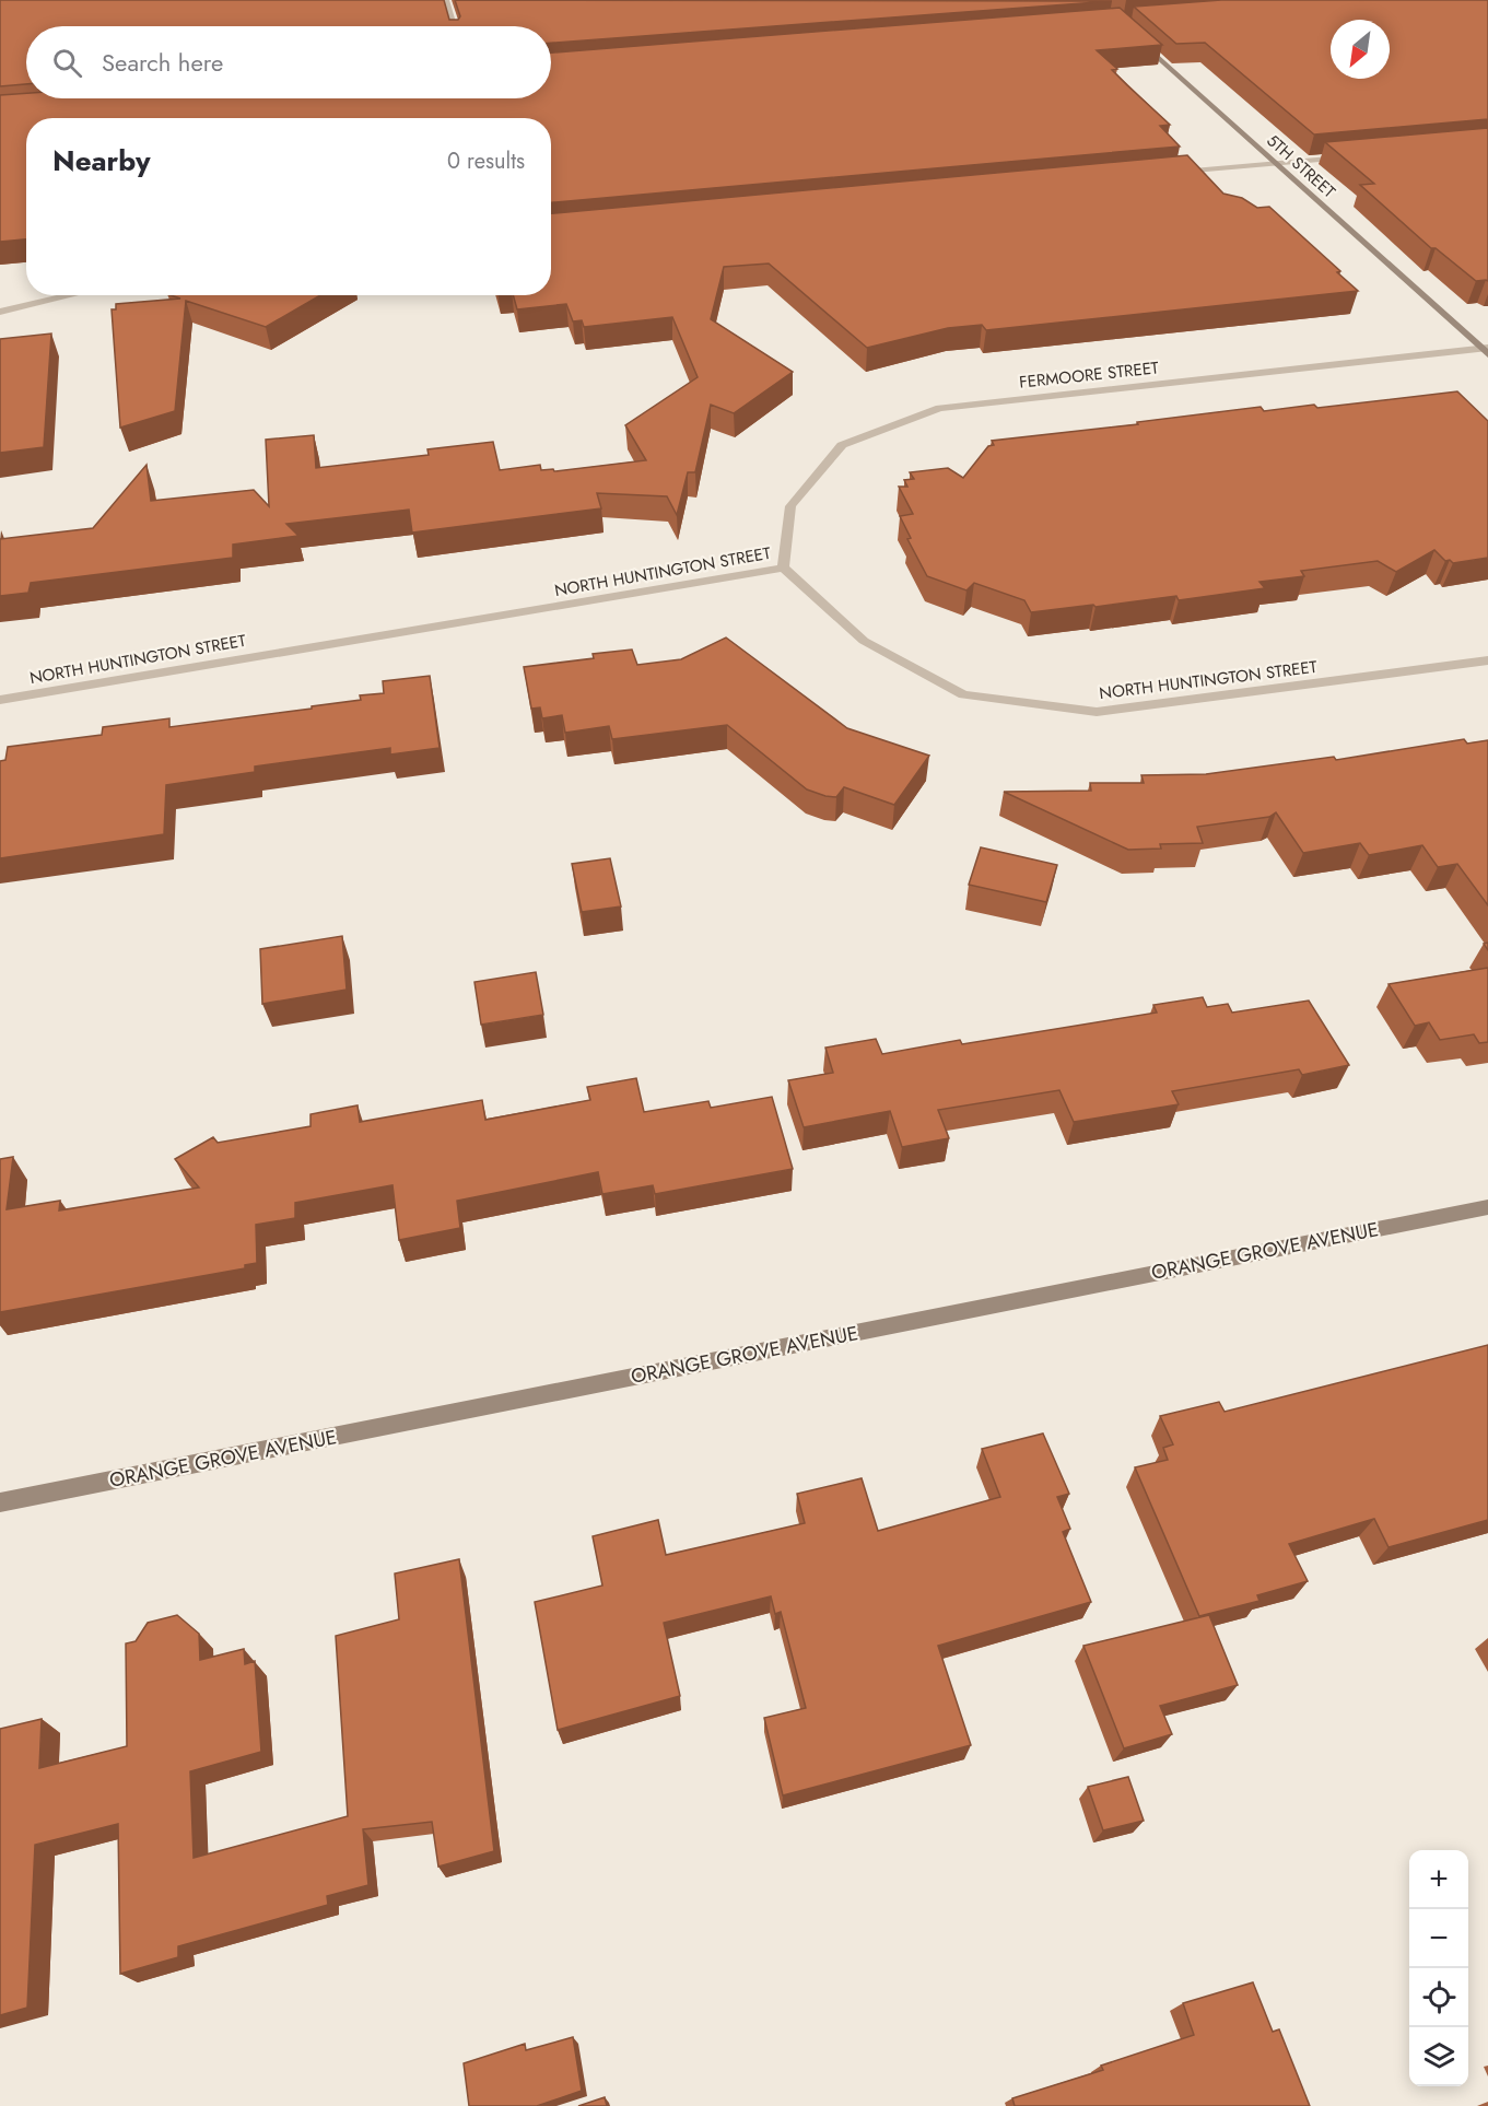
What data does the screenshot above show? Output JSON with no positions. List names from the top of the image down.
{
  "streets": {
    "street": [
      "5TH STREET",
      "FERMOORE STREET",
      "NORTH HUNTINGTON STREET",
      "ORANGE GROVE AVENUE"
    ]
  },
  "crossings": [
    ["5TH STREET", "FERMOORE STREET"],
    ["FERMOORE STREET", "NORTH HUNTINGTON STREET"]
  ],
  "north": "bottom left",
  "page": {
    "search": "Search here",
    "heading": ["Nearby", "0 results"],
    "map_buttons": ["+", "−"]
  }
}
